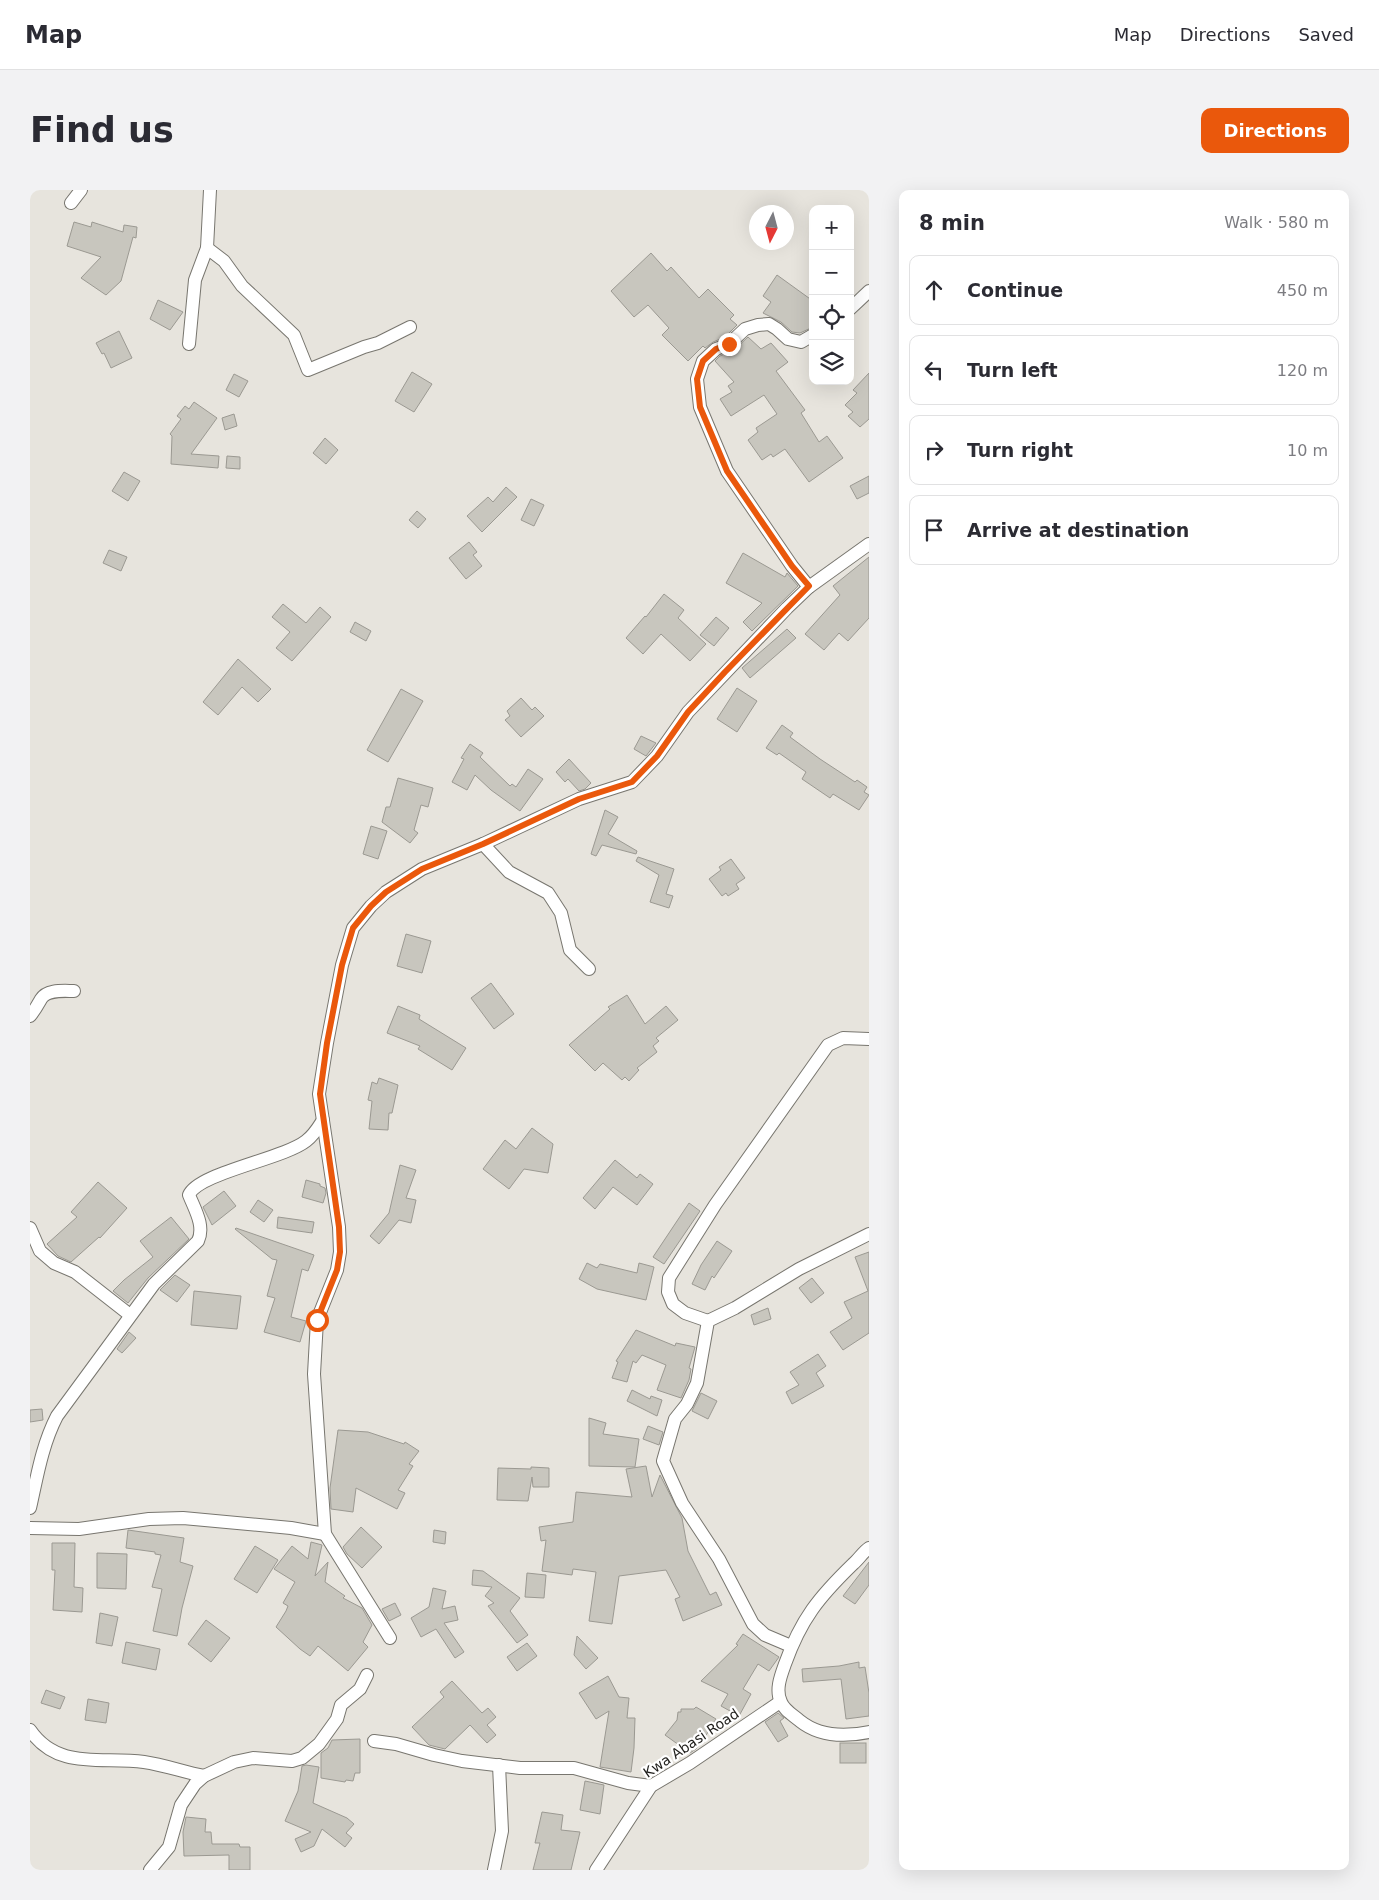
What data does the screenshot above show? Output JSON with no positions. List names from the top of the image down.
{
  "streets": {
    "street": ["Kwa Abasi Road"]
  },
  "north": "bottom",
  "page": {
    "header": "Map",
    "nav": ["Map", "Directions", "Saved"],
    "buttons": "Directions",
    "title": "Find us",
    "heading": ["8 min", "Walk · 580 m"],
    "map_buttons": ["+", "−"],
    "list": [
      ["Continue", "450 m"],
      ["Turn left", "120 m"],
      ["Turn right", "10 m"],
      "Arrive at destination"
    ]
  }
}
